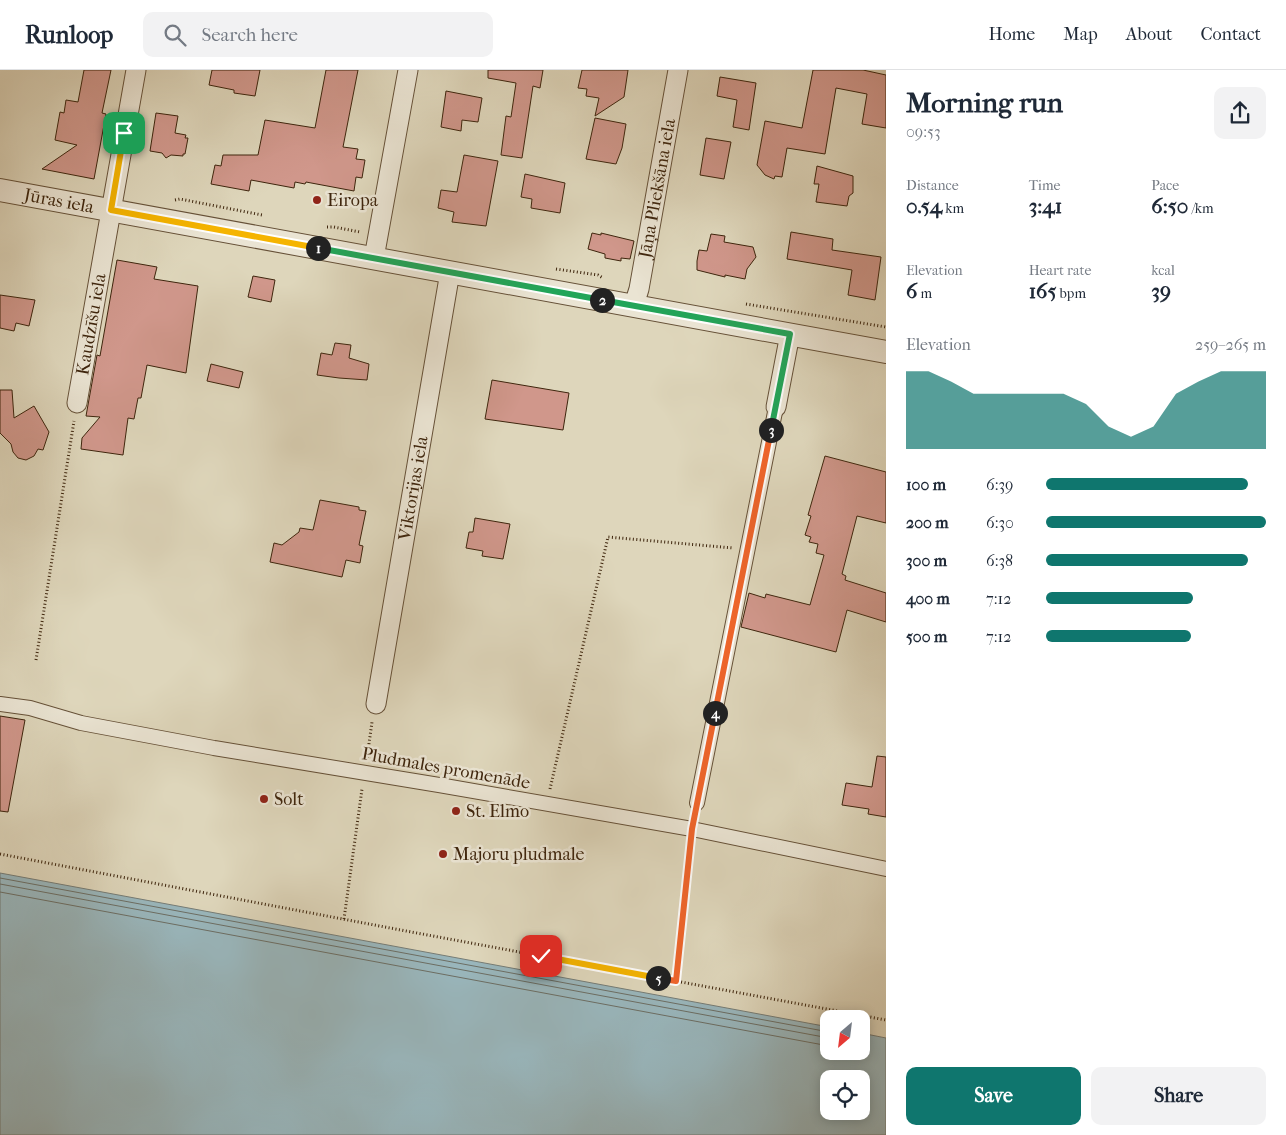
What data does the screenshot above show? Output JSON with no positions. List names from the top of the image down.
{
  "streets": {
    "street": [
      "Jāņa Pliekšāna iela",
      "Jūras iela",
      "Kaudzīšu iela",
      "Viktorijas iela",
      "Pludmales promenāde"
    ]
  },
  "crossings": [
    ["Jāņa Pliekšāna iela", "Jūras iela"],
    ["Jūras iela", "Kaudzīšu iela"],
    ["Jūras iela", "Viktorijas iela"]
  ],
  "places": [
    "Eiropa",
    "Solt",
    "St. Elmo",
    "Majoru pludmale"
  ],
  "north": "bottom left",
  "page": {
    "header": "Runloop",
    "search": "Search here",
    "nav": [
      "Home",
      "Map",
      "About",
      "Contact"
    ],
    "heading": ["Morning run", "09:53"],
    "stats": [
      ["Distance", "0.54 km"],
      ["Time", "3:41"],
      ["Pace", "6:50 /km"],
      ["Elevation", "6 m"],
      ["Heart rate", "165 bpm"],
      ["kcal", "39"]
    ],
    "pins": [
      "1",
      "2",
      "3",
      "4",
      "5"
    ],
    "chart": ["Elevation", "259–265 m"],
    "list": [
      {
        "name": "100 m",
        "note": "6:39"
      },
      {
        "name": "200 m",
        "note": "6:30"
      },
      {
        "name": "300 m",
        "note": "6:38"
      },
      {
        "name": "400 m",
        "note": "7:12"
      },
      {
        "name": "500 m",
        "note": "7:12"
      }
    ],
    "buttons": ["Save", "Share"]
  }
}
